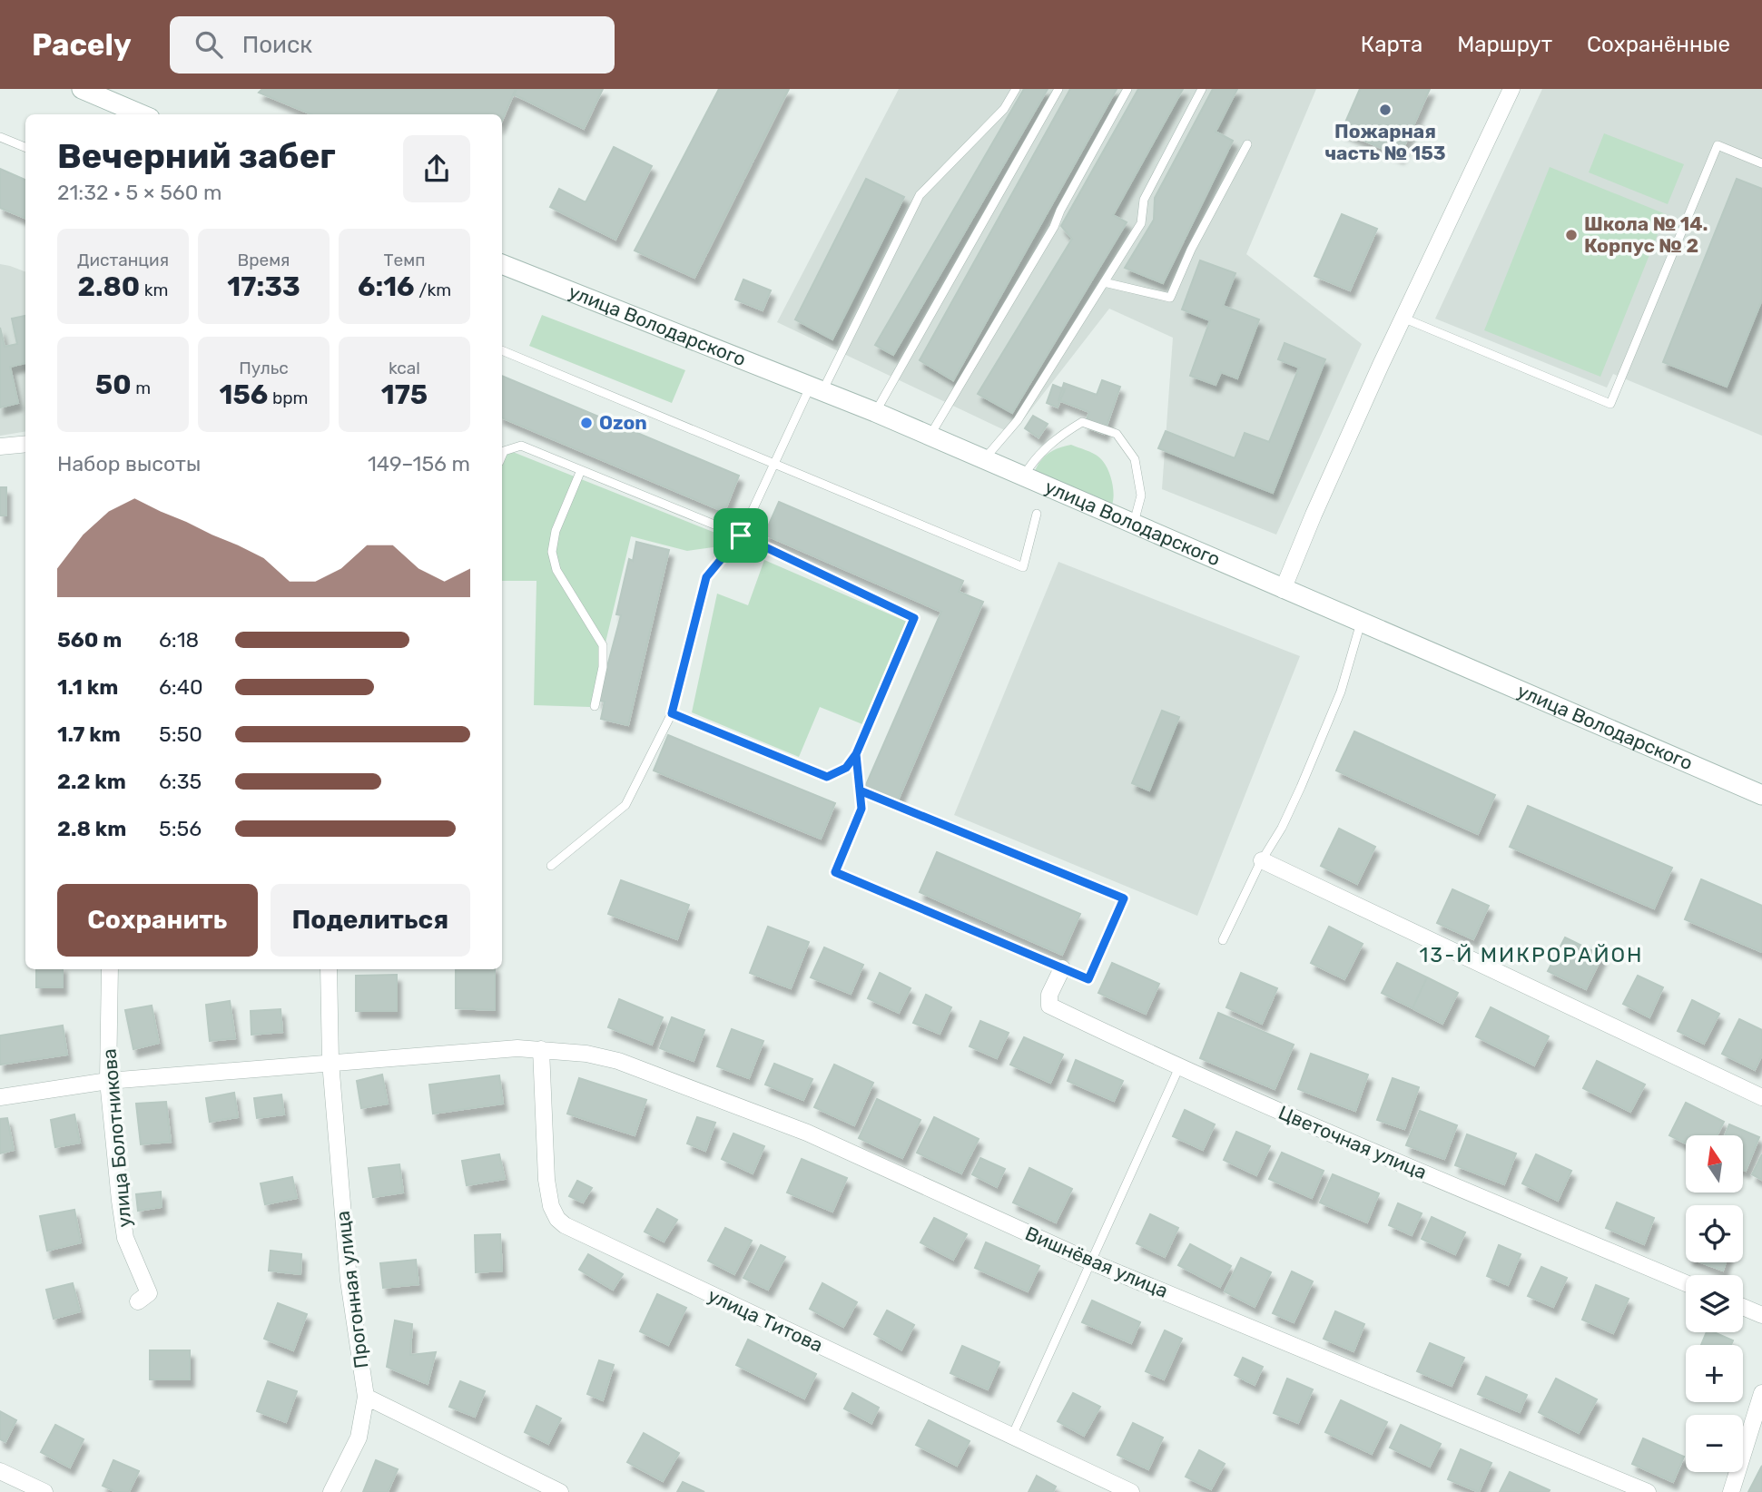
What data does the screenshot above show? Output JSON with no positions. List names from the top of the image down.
{
  "streets": {
    "main road": ["улица Володарского"],
    "street": [
      "улица Болотникова",
      "Цветочная улица",
      "Вишнёвая улица",
      "Прогонная улица",
      "улица Титова"
    ]
  },
  "crossings": [
    ["улица Болотникова", "Вишнёвая улица"],
    ["Вишнёвая улица", "Прогонная улица"],
    ["Вишнёвая улица", "улица Титова"]
  ],
  "districts": ["13-Й МИКРОРАЙОН"],
  "places": ["Пожарная часть № 153", "Школа № 14. Корпус № 2", "Ozon"],
  "north": "top",
  "page": {
    "header": "Pacely",
    "search": "Поиск",
    "nav": ["Карта", "Маршрут", "Сохранённые"],
    "heading": ["Вечерний забег", "21:32 · 5 × 560 m"],
    "stats": [
      ["Дистанция", "2.80 km"],
      ["Время", "17:33"],
      ["Темп", "6:16 /km"],
      ["50 m"],
      ["Пульс", "156 bpm"],
      ["kcal", "175"]
    ],
    "chart": ["Набор высоты", "149–156 m"],
    "list": [
      {
        "name": "560 m",
        "note": "6:18"
      },
      {
        "name": "1.1 km",
        "note": "6:40"
      },
      {
        "name": "1.7 km",
        "note": "5:50"
      },
      {
        "name": "2.2 km",
        "note": "6:35"
      },
      {
        "name": "2.8 km",
        "note": "5:56"
      }
    ],
    "buttons": ["Сохранить", "Поделиться"],
    "map_buttons": ["+", "−"]
  }
}
